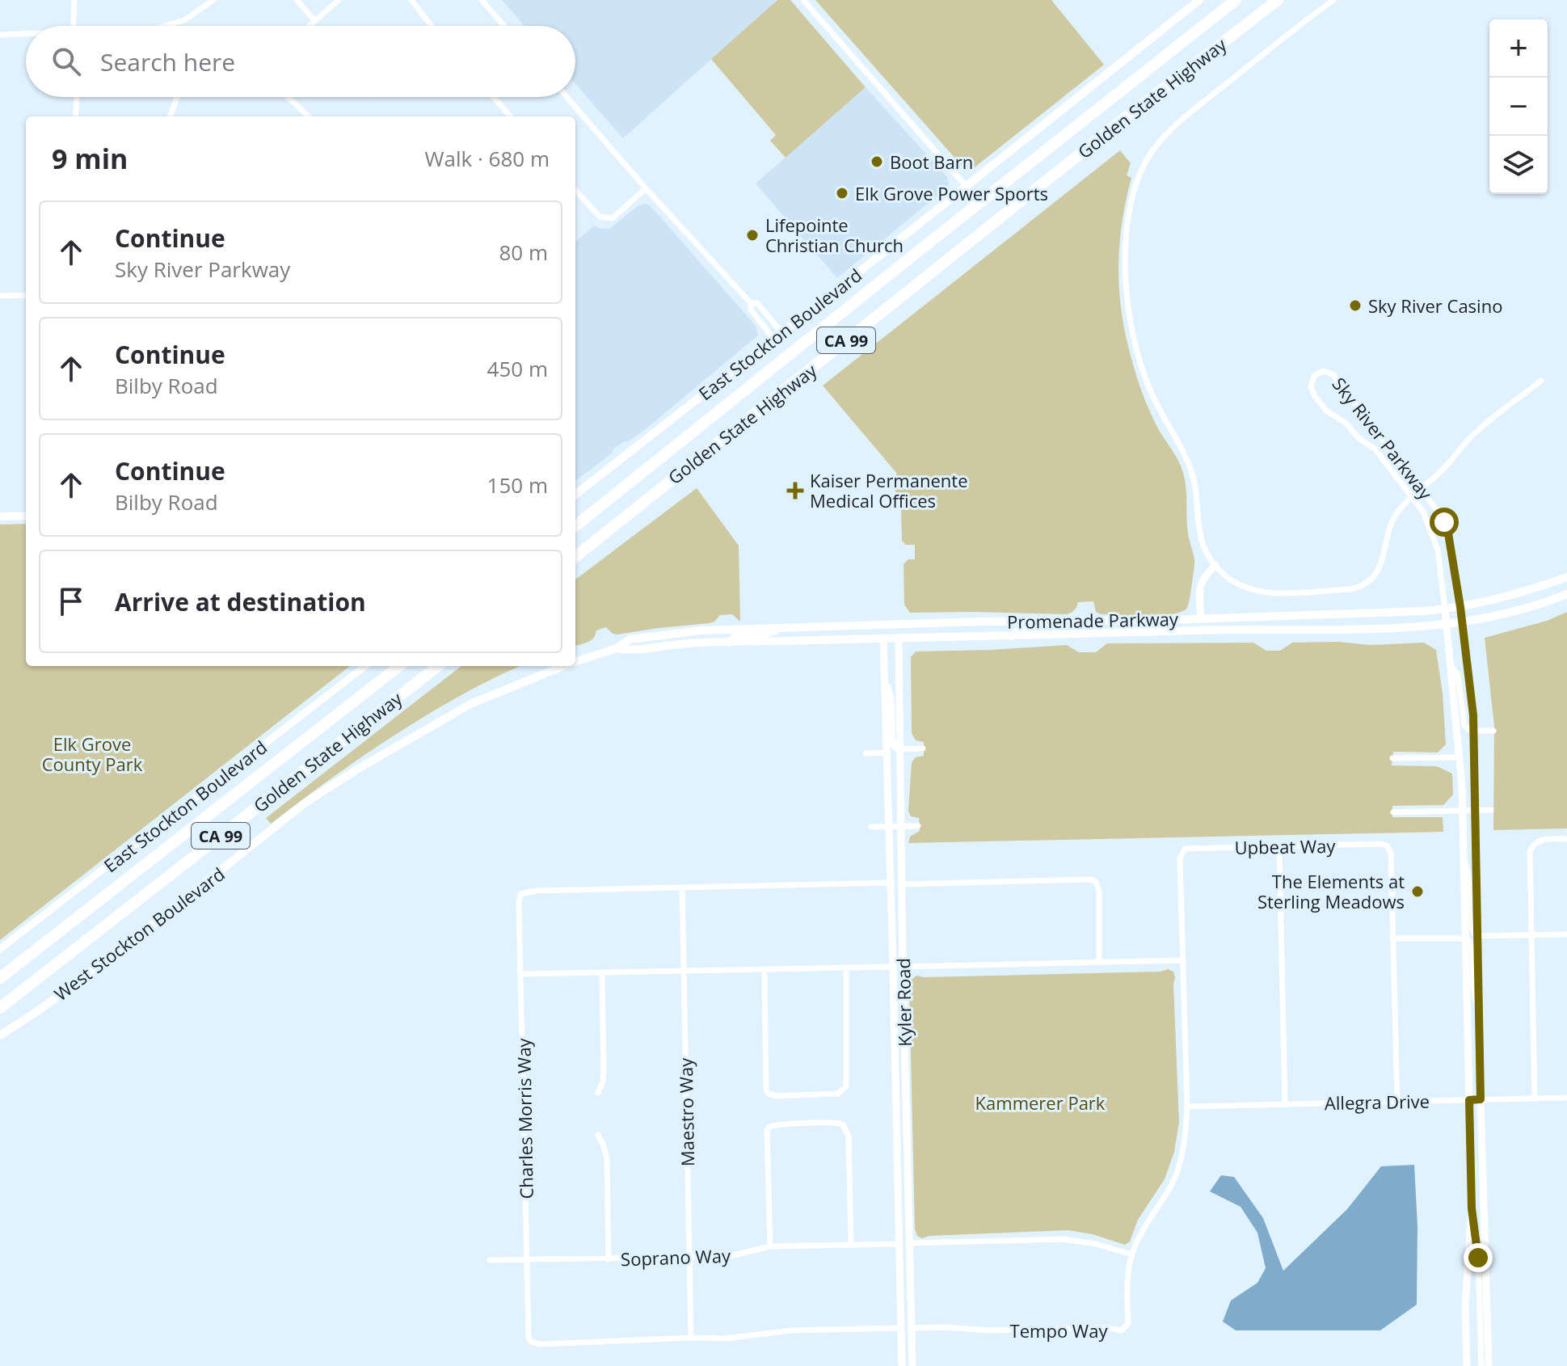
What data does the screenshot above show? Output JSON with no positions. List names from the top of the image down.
{
  "streets": {
    "highway": ["Golden State Highway", "CA 99"],
    "main road": ["East Stockton Boulevard", "Promenade Parkway", "West Stockton Boulevard"],
    "street": [
      "Sky River Parkway",
      "Upbeat Way",
      "Kyler Road",
      "Allegra Drive",
      "Maestro Way",
      "Charles Morris Way",
      "Soprano Way",
      "Tempo Way"
    ]
  },
  "crossings": [
    ["Sky River Parkway", "Promenade Parkway"],
    ["Promenade Parkway", "West Stockton Boulevard"],
    ["Promenade Parkway", "Kyler Road"],
    ["Upbeat Way", "Allegra Drive"],
    ["Upbeat Way", "Tempo Way"],
    ["Kyler Road", "Charles Morris Way"],
    ["Kyler Road", "Soprano Way"],
    ["Kyler Road", "Tempo Way"],
    ["Allegra Drive", "Tempo Way"],
    ["Maestro Way", "Charles Morris Way"],
    ["Maestro Way", "Soprano Way"],
    ["Charles Morris Way", "Soprano Way"]
  ],
  "parks": ["Elk Grove County Park", "Kammerer Park"],
  "places": {
    "other": [
      "Boot Barn",
      "Elk Grove Power Sports",
      "Lifepointe Christian Church",
      "Sky River Casino",
      "The Elements at Sterling Meadows"
    ],
    "health": ["Kaiser Permanente Medical Offices"]
  },
  "page": {
    "map_buttons": ["+", "−"],
    "search": "Search here",
    "heading": ["9 min", "Walk · 680 m"],
    "list": [
      ["Continue", "Sky River Parkway", "80 m"],
      ["Continue", "Bilby Road", "450 m"],
      ["Continue", "Bilby Road", "150 m"],
      "Arrive at destination"
    ]
  }
}
